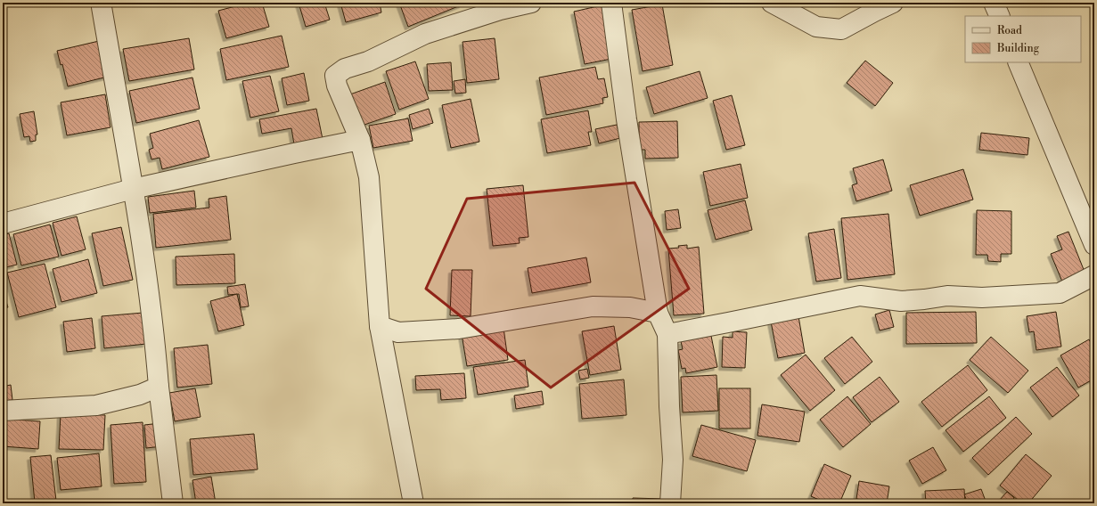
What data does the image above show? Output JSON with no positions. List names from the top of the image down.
{
  "legend": ["Road", "Building"]
}
